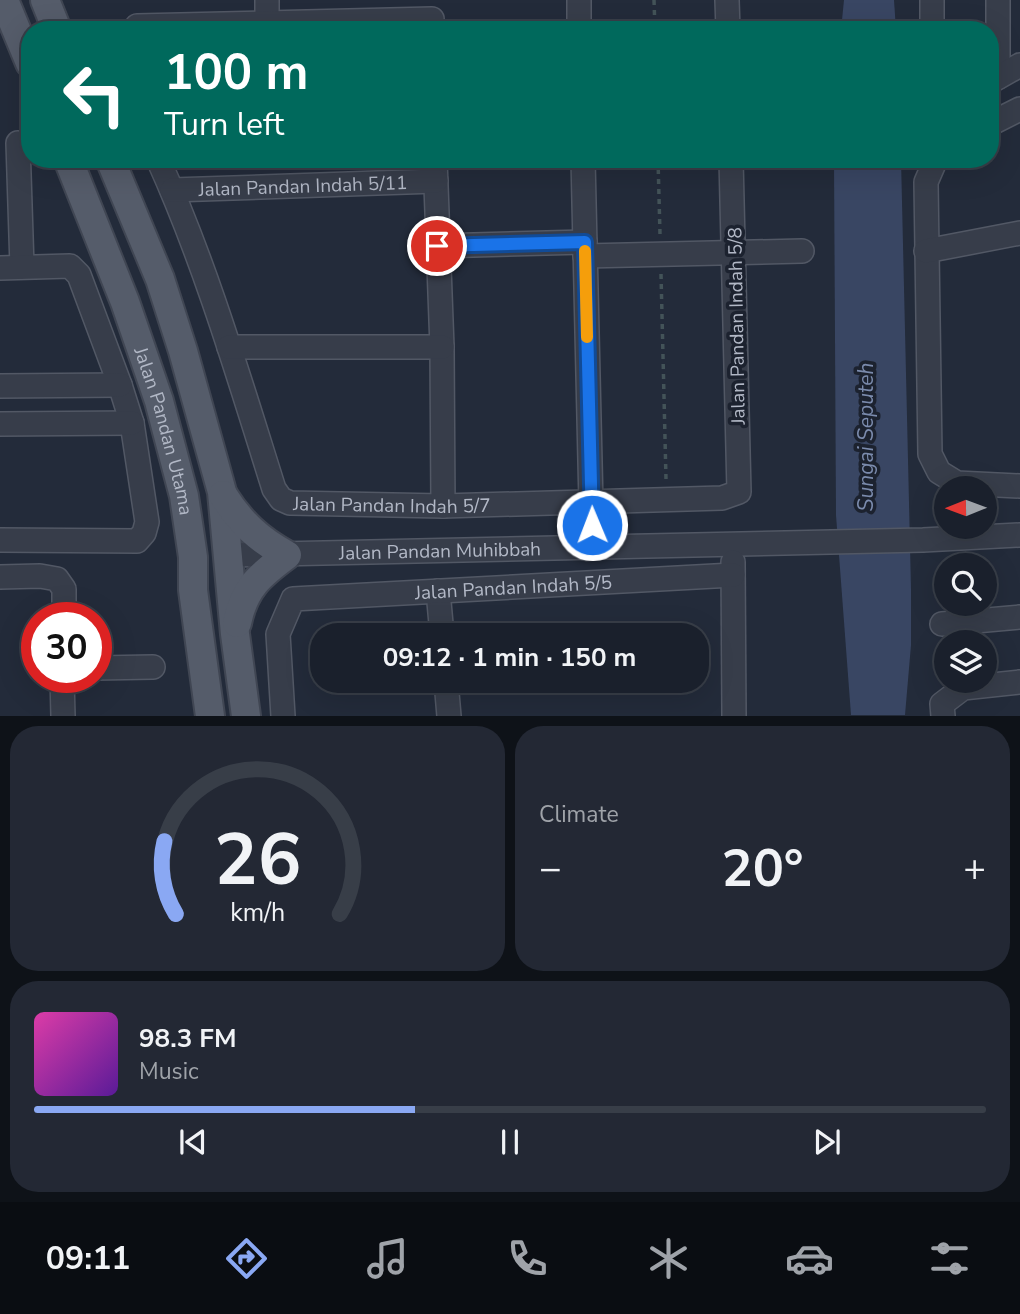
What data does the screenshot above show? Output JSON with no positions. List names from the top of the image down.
{
  "streets": {
    "main road": ["Jalan Pandan Utama"],
    "street": [
      "Jalan Pandan Indah 5/11",
      "Jalan Pandan Indah 5/8",
      "Jalan Pandan Indah 5/7",
      "Jalan Pandan Muhibbah",
      "Jalan Pandan Indah 5/5"
    ]
  },
  "crossings": [
    ["Jalan Pandan Indah 5/11", "Jalan Pandan Indah 5/7"],
    ["Jalan Pandan Indah 5/8", "Jalan Pandan Indah 5/7"],
    ["Jalan Pandan Utama", "Jalan Pandan Muhibbah"]
  ],
  "water": ["Sungai Seputeh"],
  "north": "left",
  "page": {
    "turn": ["100 m", "Turn left"],
    "limit": "30",
    "trip": "09:12 · 1 min · 150 m",
    "tile": "Climate",
    "heat": ["−", "20°", "+"],
    "song": ["98.3 FM", "Music"],
    "tabs": "09:11",
    "gauge": ["26", "km/h"]
  }
}
